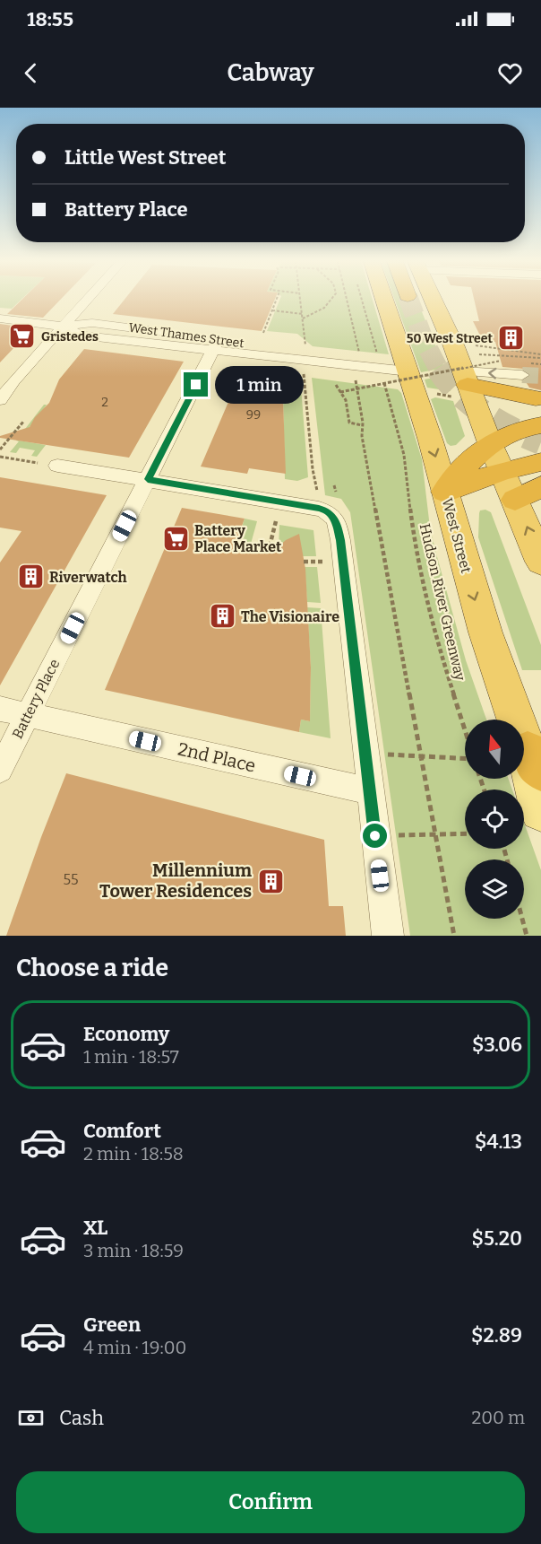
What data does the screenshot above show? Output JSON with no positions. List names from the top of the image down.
{
  "streets": {
    "highway": ["West Street"],
    "street": ["West Thames Street", "Battery Place", "2nd Place"],
    "path": ["Hudson River Greenway"]
  },
  "crossings": [
    ["West Thames Street", "West Street"],
    ["West Thames Street", "Battery Place"],
    ["Battery Place", "2nd Place"]
  ],
  "places": {
    "supermarket": ["Gristedes", "Battery Place Market"],
    "building": [
      "50 West Street",
      "Riverwatch",
      "The Visionaire",
      "Millennium Tower Residences"
    ]
  },
  "house_numbers": ["2", "99", "55"],
  "north": "top",
  "page": {
    "status": "18:55",
    "header": "Cabway",
    "banner": ["Little West Street", "Battery Place"],
    "bubble": "1 min",
    "heading": "Choose a ride",
    "list": [
      {
        "name": "Economy",
        "note": "1 min · 18:57",
        "value": "$3.06"
      },
      {
        "name": "Comfort",
        "note": "2 min · 18:58",
        "value": "$4.13"
      },
      {
        "name": "XL",
        "note": "3 min · 18:59",
        "value": "$5.20"
      },
      {
        "name": "Green",
        "note": "4 min · 19:00",
        "value": "$2.89"
      }
    ],
    "pay": ["Cash", "200 m"],
    "buttons": "Confirm"
  }
}
